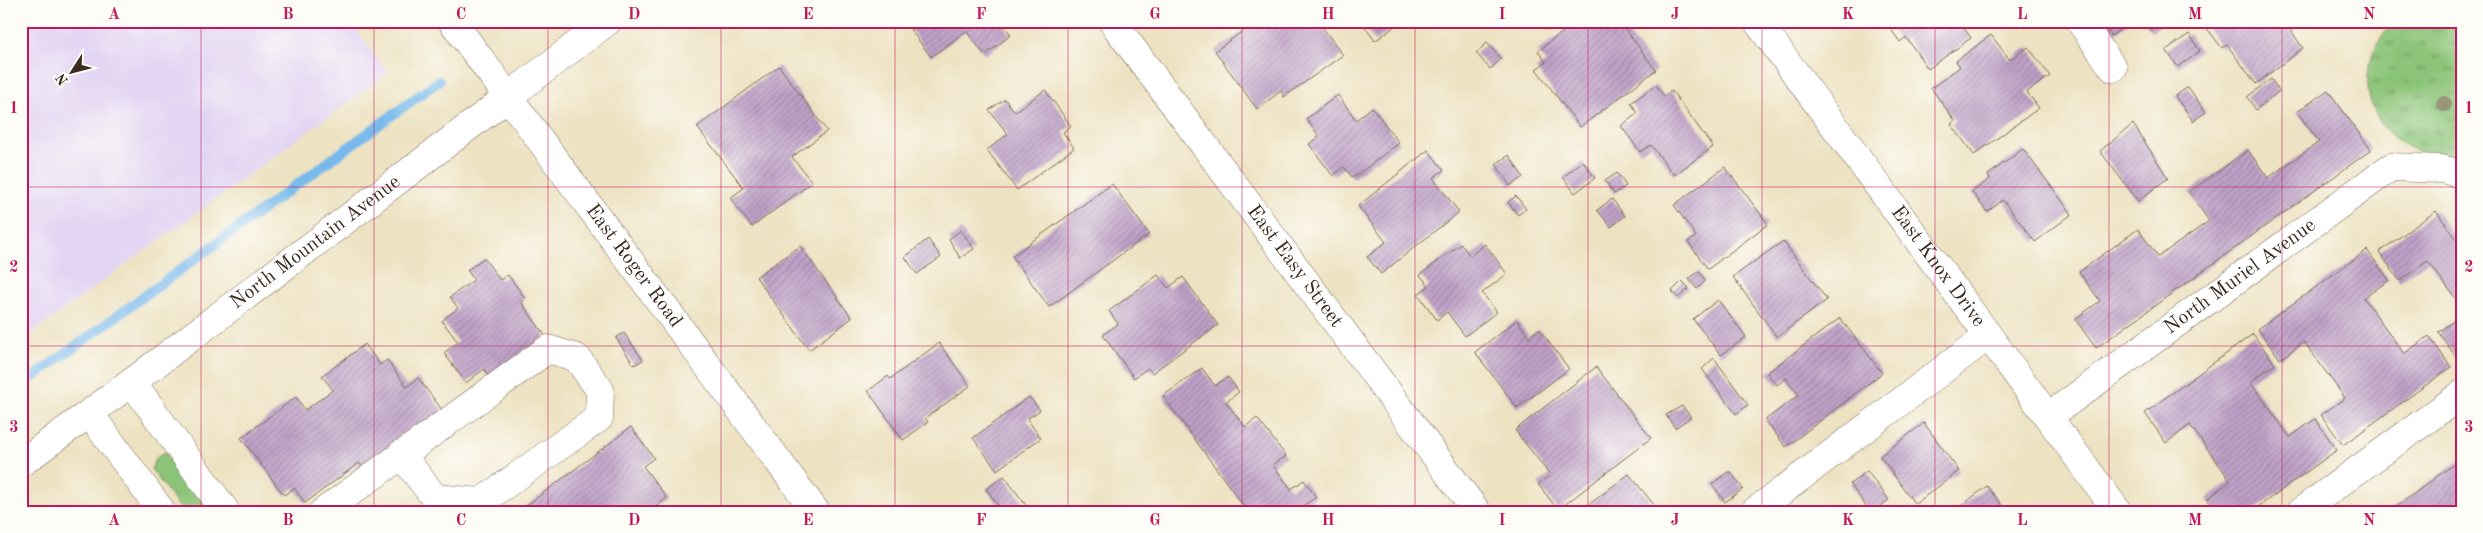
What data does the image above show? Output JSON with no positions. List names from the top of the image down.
{
  "streets": {
    "street": [
      "North Mountain Avenue",
      "East Roger Road",
      "East Easy Street",
      "East Knox Drive",
      "North Muriel Avenue"
    ]
  },
  "crossings": [
    ["North Mountain Avenue", "East Roger Road"],
    ["East Knox Drive", "North Muriel Avenue"]
  ],
  "north": "bottom left",
  "grid": {
    "columns": [
      "A",
      "B",
      "C",
      "D",
      "E",
      "F",
      "G",
      "H",
      "I",
      "J",
      "K",
      "L",
      "M",
      "N"
    ],
    "rows": ["1", "2", "3"]
  }
}
